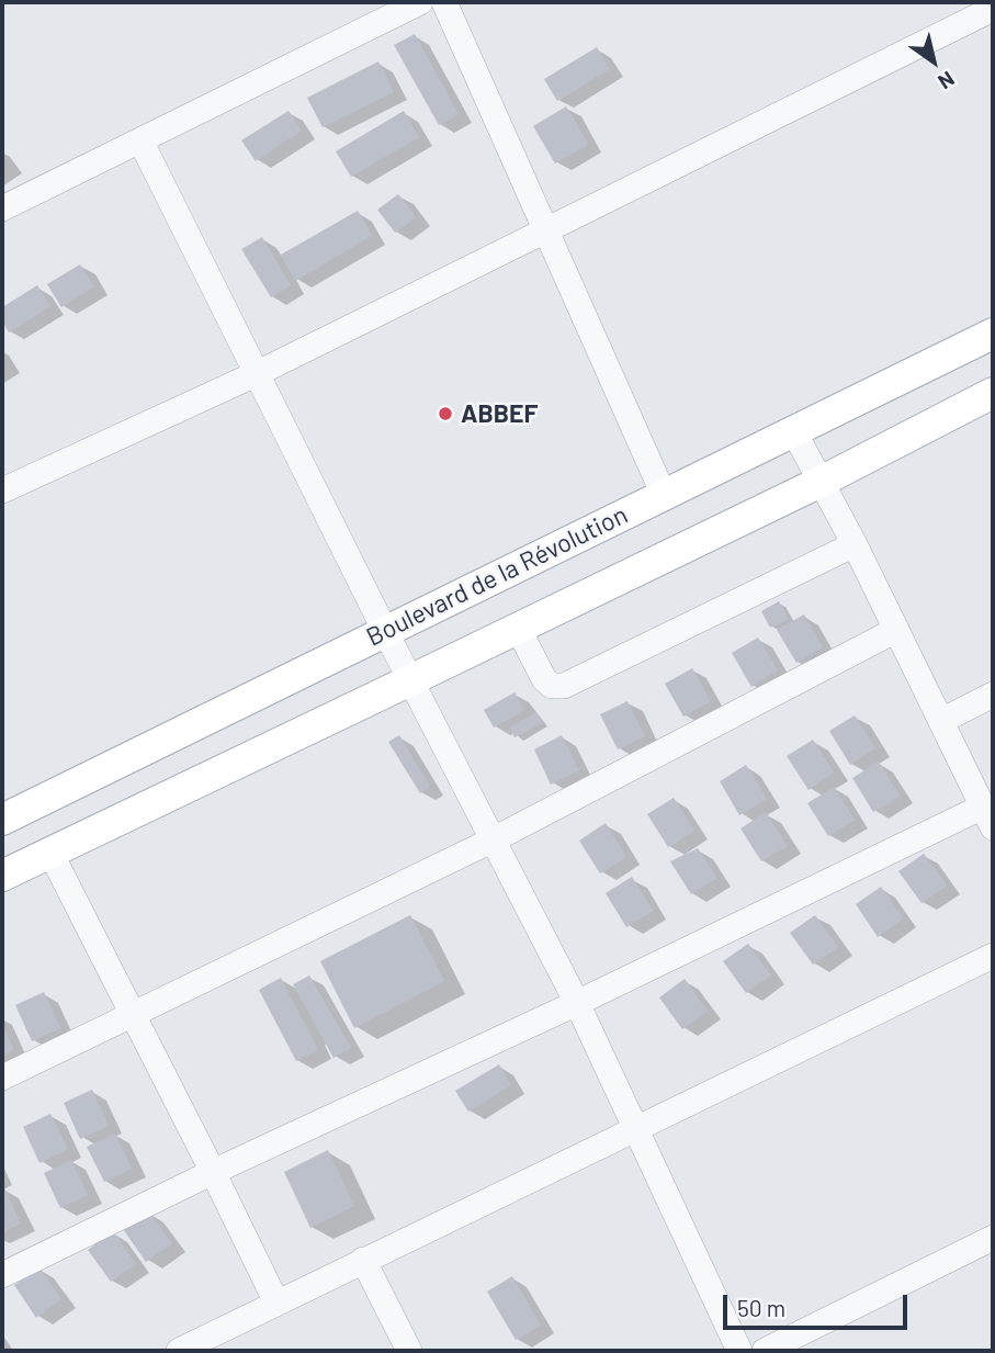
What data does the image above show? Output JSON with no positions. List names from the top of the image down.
{
  "streets": {
    "main road": ["Boulevard de la Révolution"]
  },
  "places": ["ABBEF"],
  "scale_bar": "50 m",
  "north": "bottom right"
}
